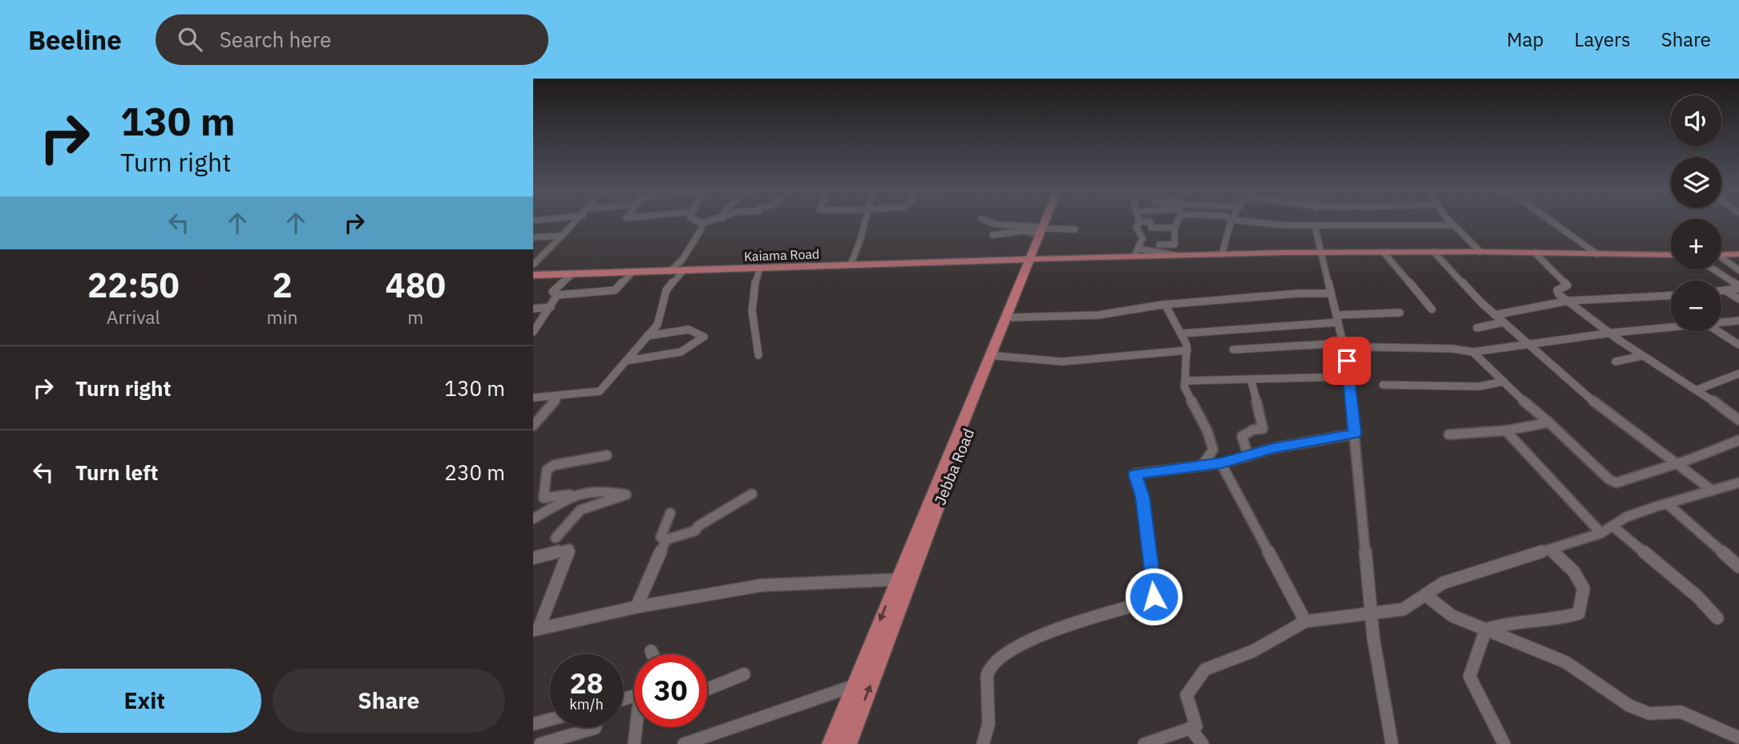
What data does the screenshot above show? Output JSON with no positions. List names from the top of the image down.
{
  "streets": {
    "highway": ["Kaiama Road", "Jebba Road"]
  },
  "crossings": [
    ["Kaiama Road", "Jebba Road"]
  ],
  "page": {
    "header": "Beeline",
    "search": "Search here",
    "nav": ["Map", "Layers", "Share"],
    "turn": ["130 m", "Turn right"],
    "map_buttons": ["+", "−"],
    "eta": [
      "22:50",
      "Arrival",
      "2",
      "min",
      "480",
      "m"
    ],
    "list": [
      {
        "name": "Turn right",
        "value": "130 m"
      },
      {
        "name": "Turn left",
        "value": "230 m"
      }
    ],
    "speed": "28 km/h",
    "limit": "30",
    "buttons": ["Exit", "Share"]
  }
}
